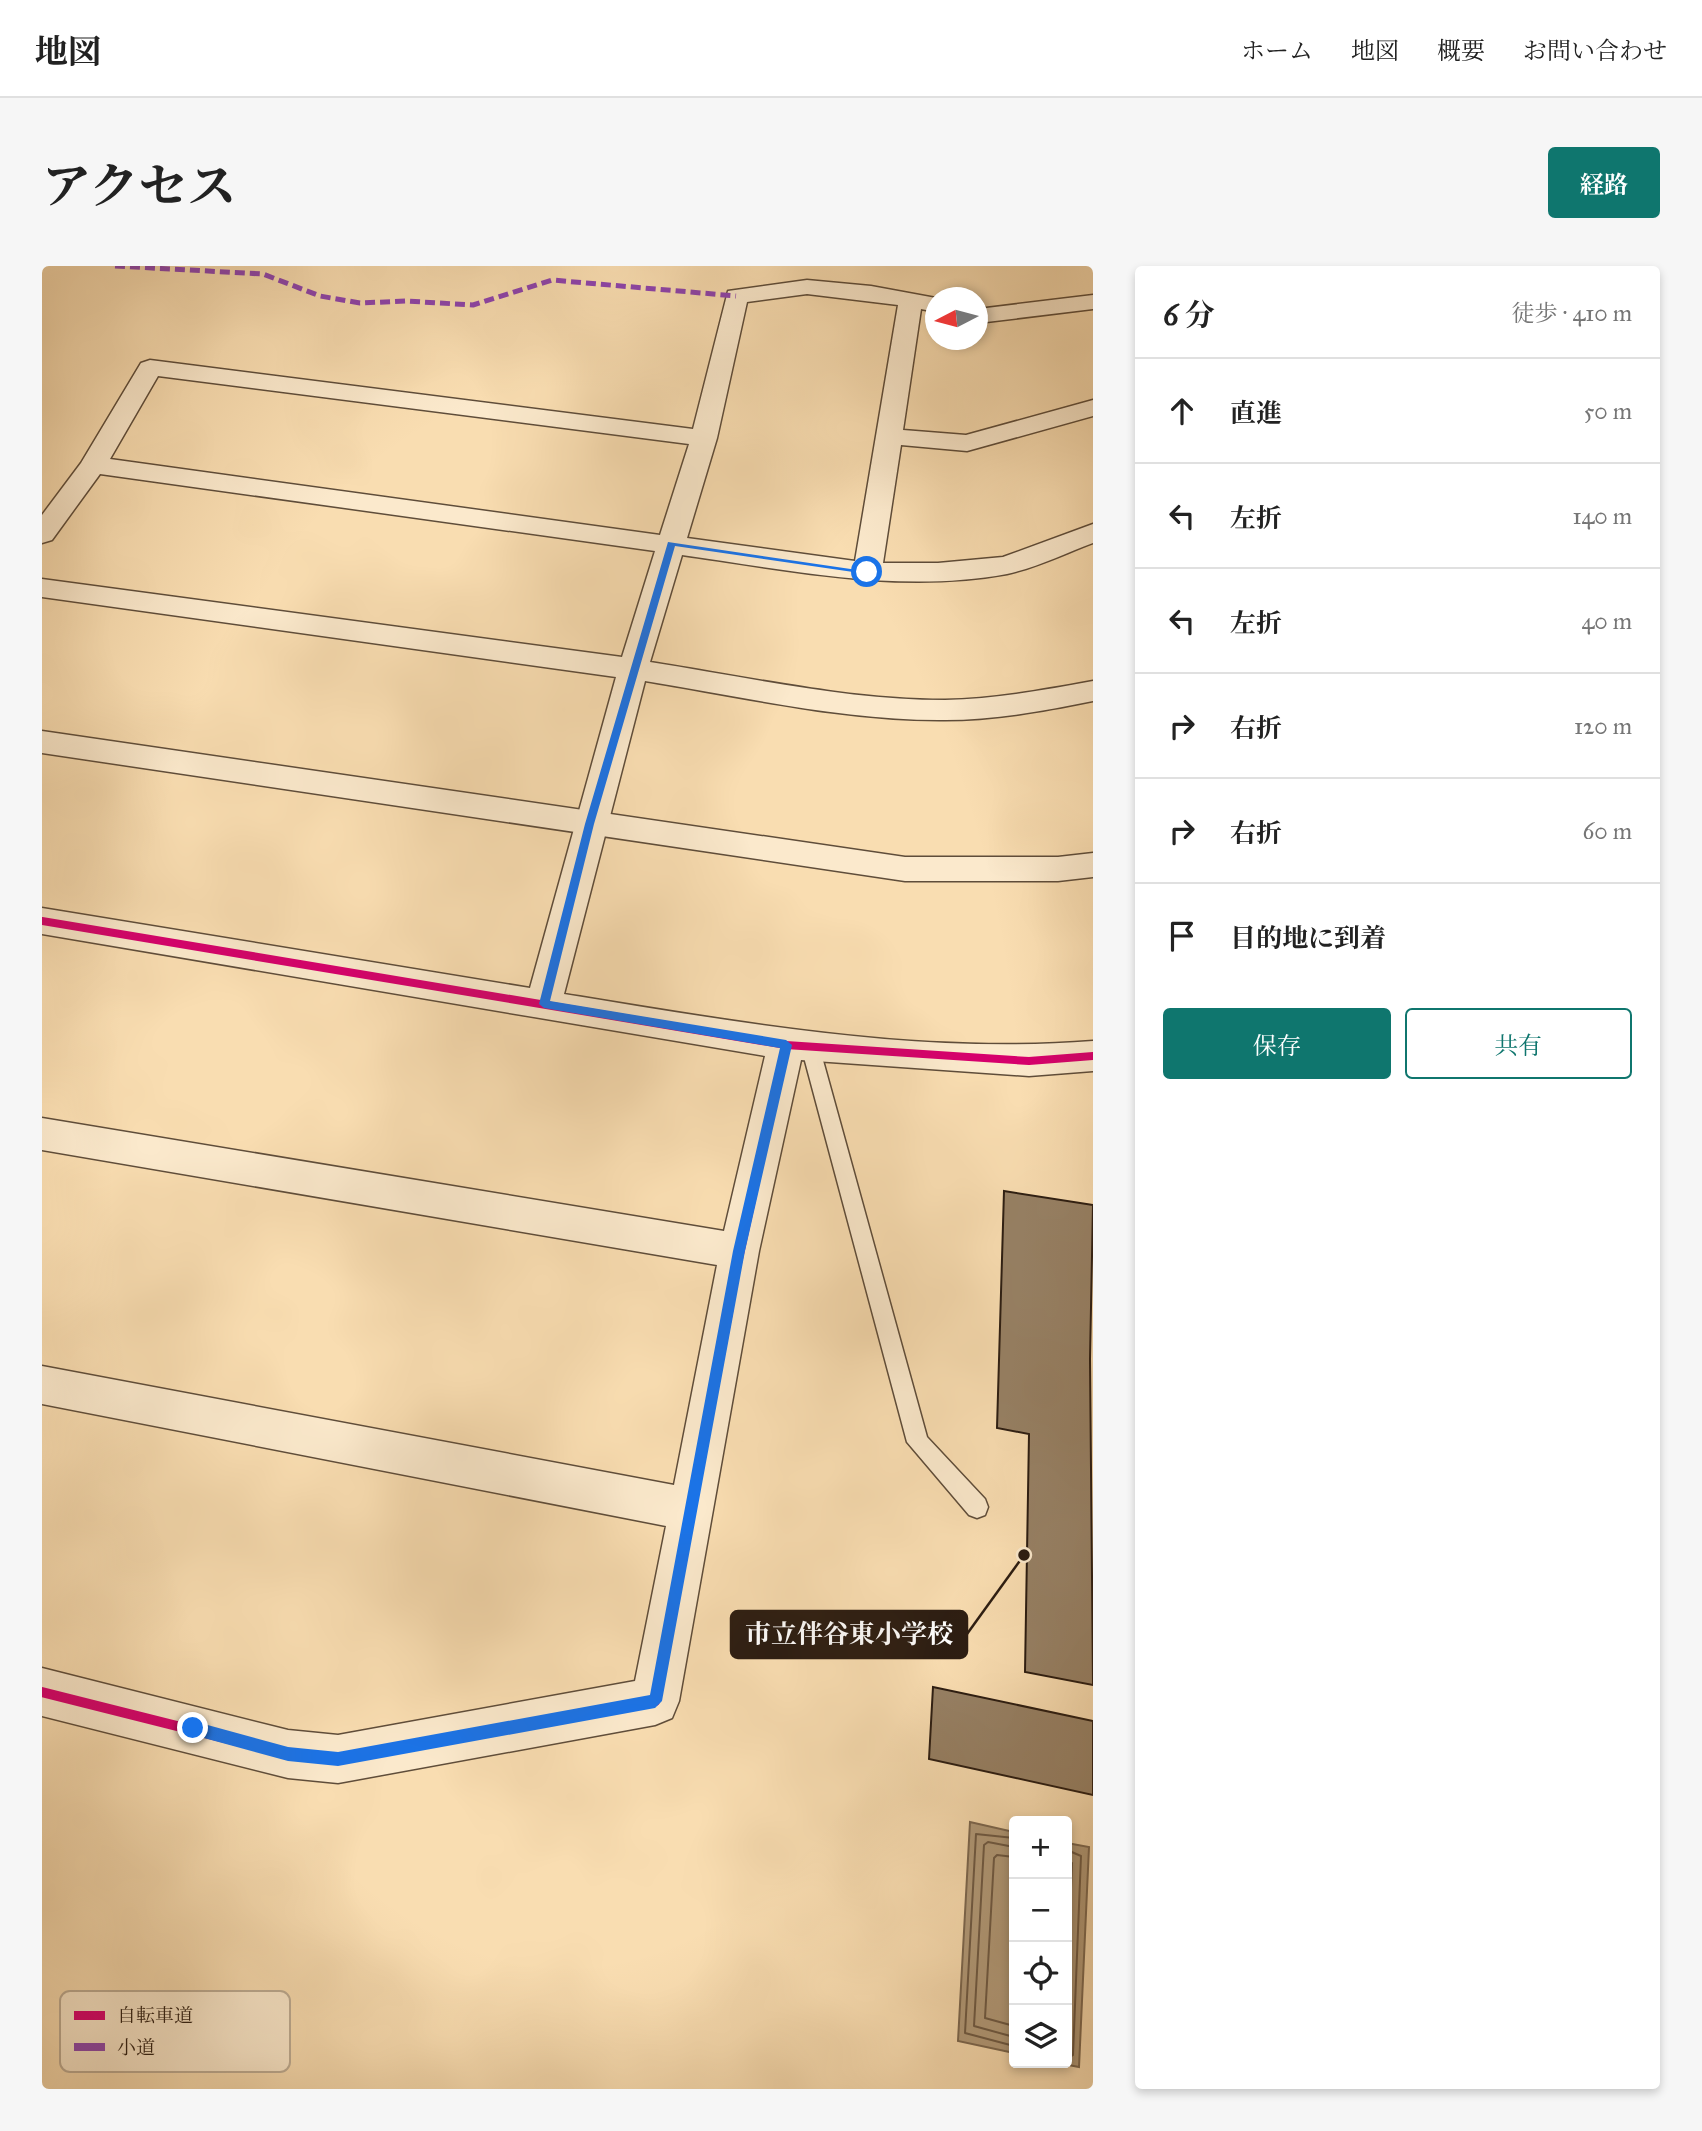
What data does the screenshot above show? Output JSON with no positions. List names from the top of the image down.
{
  "places": ["市立伴谷東小学校"],
  "legend": ["自転車道", "小道"],
  "north": "left",
  "page": {
    "header": "地図",
    "nav": [
      "ホーム",
      "地図",
      "概要",
      "お問い合わせ"
    ],
    "title": "アクセス",
    "buttons": [
      "経路",
      ["保存", "共有"]
    ],
    "heading": ["6 分", "徒歩 · 410 m"],
    "list": [
      ["直進", "50 m"],
      ["左折", "140 m"],
      ["左折", "40 m"],
      ["右折", "120 m"],
      ["右折", "60 m"],
      "目的地に到着"
    ],
    "map_buttons": ["+", "−"]
  }
}
